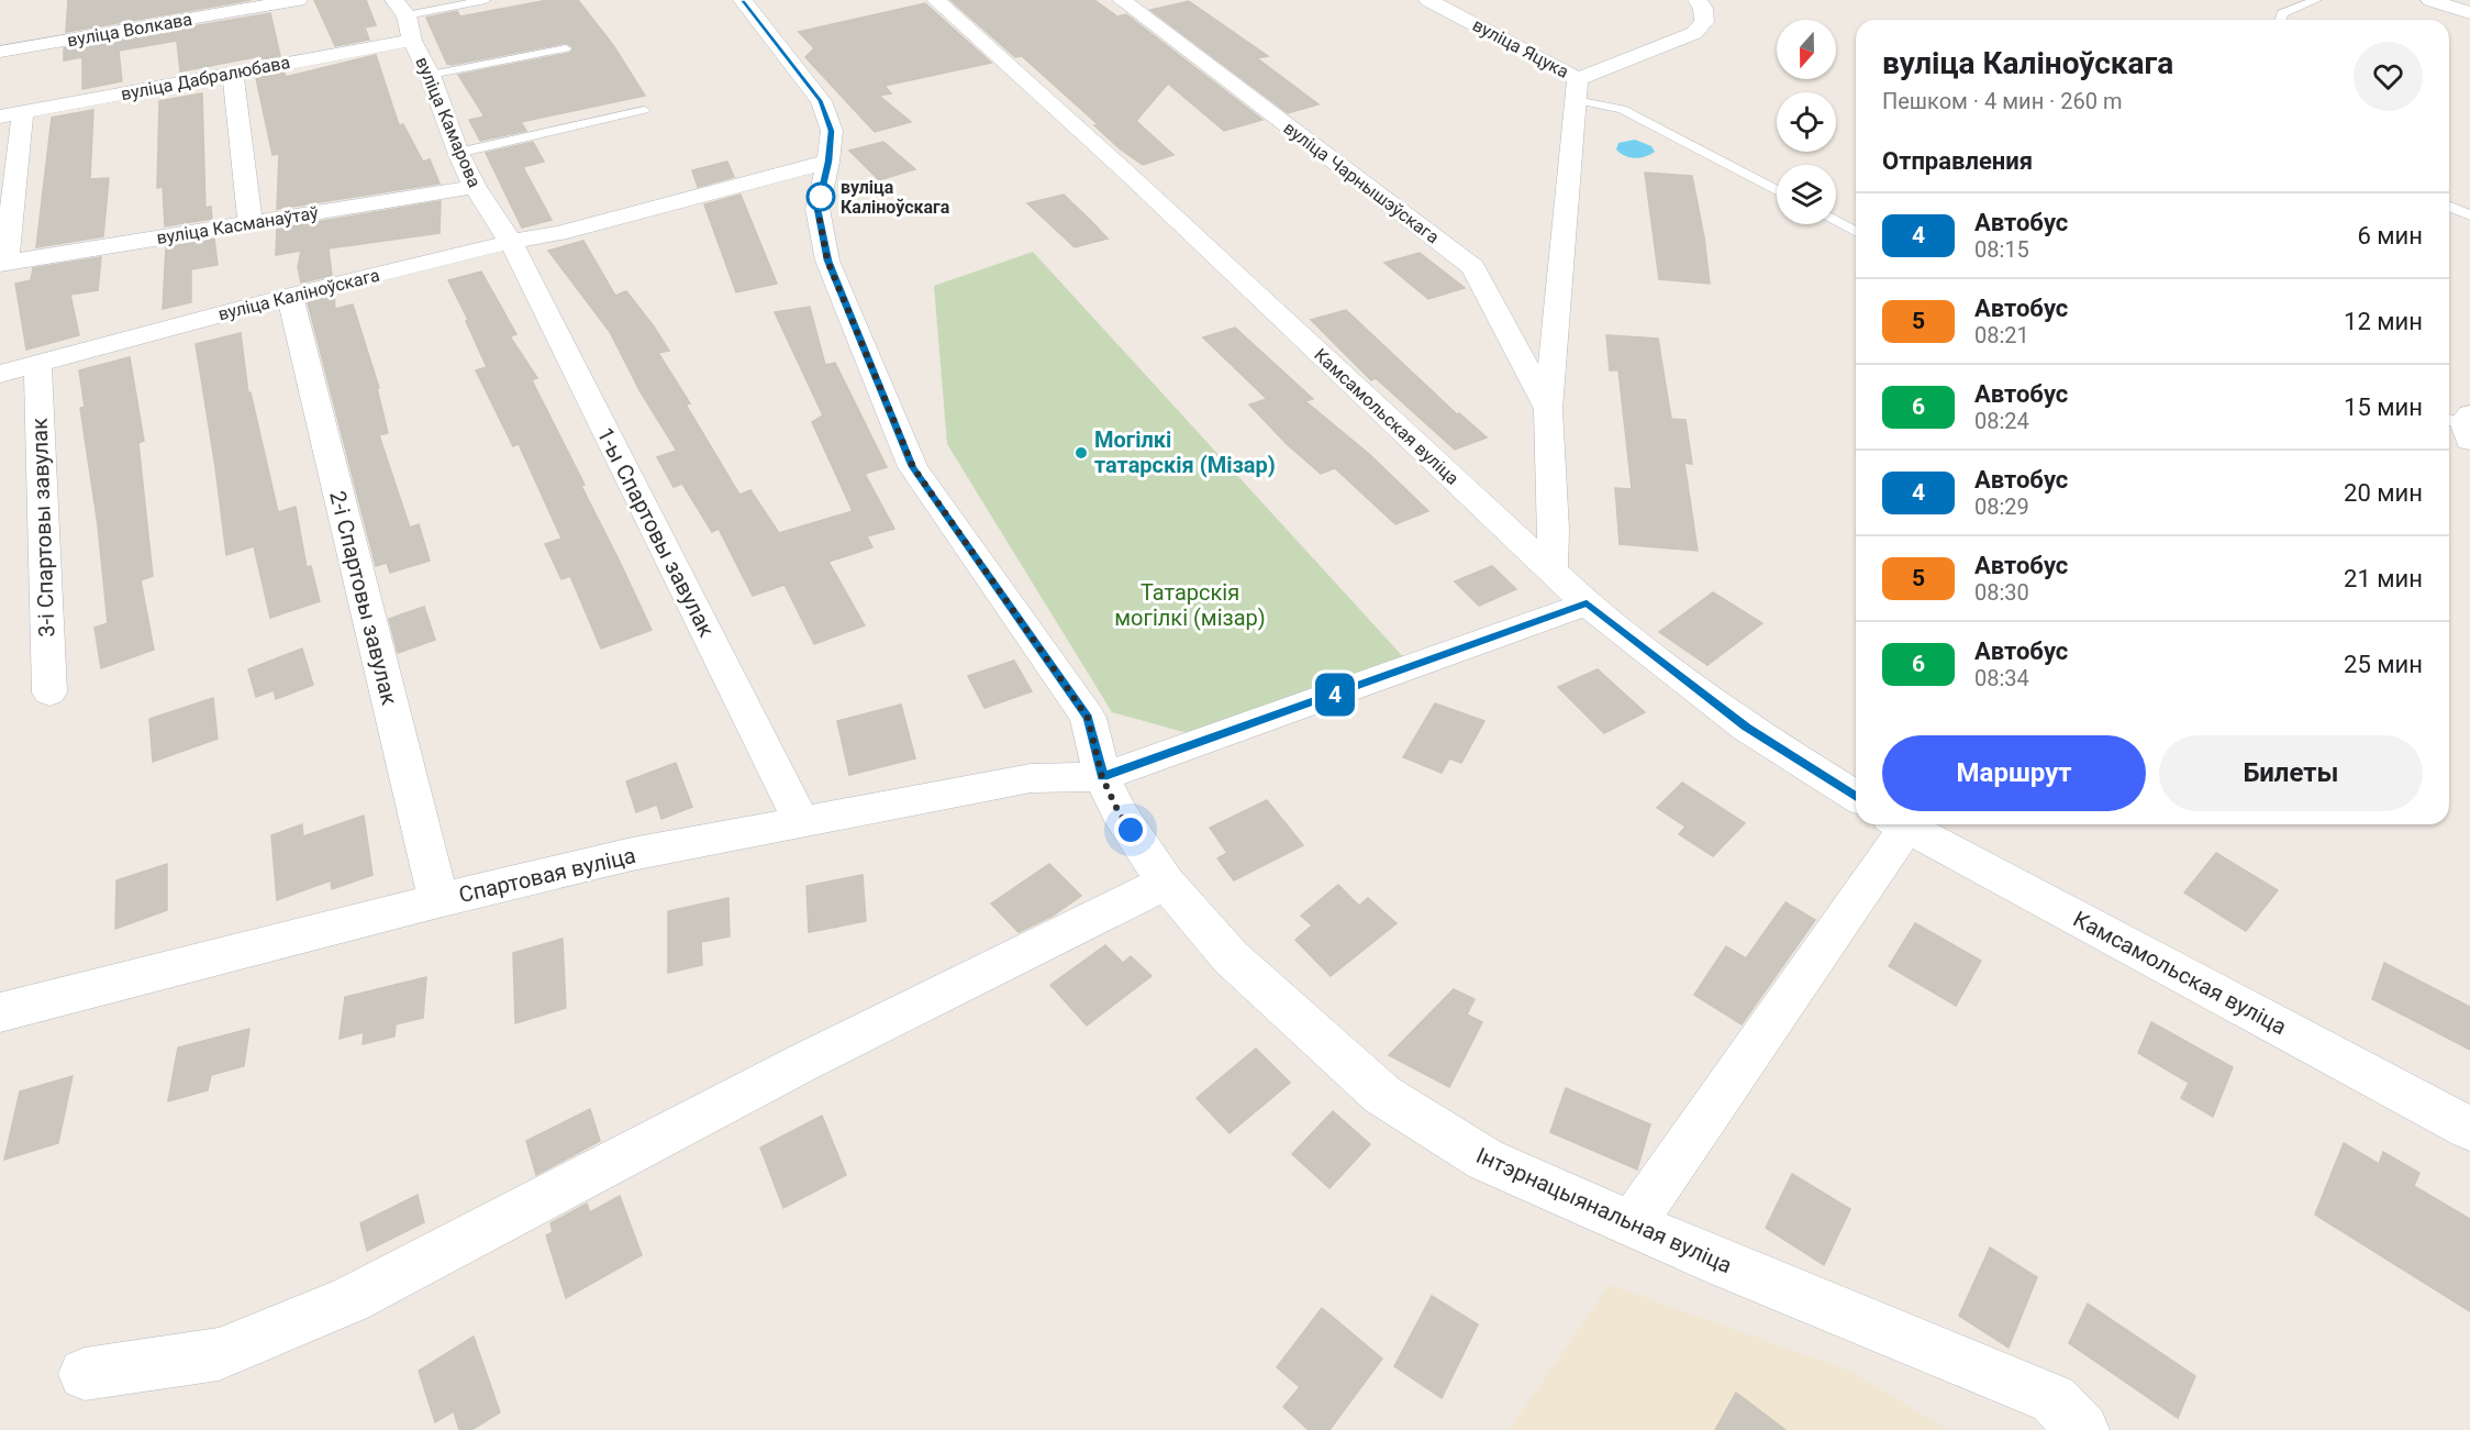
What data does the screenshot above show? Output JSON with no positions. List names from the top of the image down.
{
  "streets": {
    "street": [
      "вуліца Волкава",
      "вуліца Яцука",
      "вуліца Дабралюбава",
      "вуліца Камарова",
      "вуліца Чарнышэўскага",
      "вуліца Касманаўтаў",
      "вуліца Каліноўскага",
      "Камсамольская вуліца",
      "3-і Спартовы завулак",
      "1-ы Спартовы завулак",
      "2-і Спартовы завулак",
      "Спартовая вуліца",
      "Інтэрнацыянальная вуліца"
    ]
  },
  "crossings": [
    ["вуліца Яцука", "вуліца Чарнышэўскага"],
    ["вуліца Дабралюбава", "вуліца Камарова"],
    ["вуліца Камарова", "вуліца Касманаўтаў"],
    ["вуліца Камарова", "вуліца Каліноўскага"],
    ["вуліца Камарова", "1-ы Спартовы завулак"],
    ["вуліца Чарнышэўскага", "Камсамольская вуліца"],
    ["вуліца Каліноўскага", "3-і Спартовы завулак"],
    ["вуліца Каліноўскага", "1-ы Спартовы завулак"],
    ["вуліца Каліноўскага", "2-і Спартовы завулак"],
    ["вуліца Каліноўскага", "Інтэрнацыянальная вуліца"],
    ["Камсамольская вуліца", "Спартовая вуліца"],
    ["1-ы Спартовы завулак", "Спартовая вуліца"],
    ["2-і Спартовы завулак", "Спартовая вуліца"],
    ["Спартовая вуліца", "Інтэрнацыянальная вуліца"]
  ],
  "parks": ["Татарскія могілкі (мізар)"],
  "places": ["вуліца Каліноўскага", "Могілкі татарскія (Мізар)"],
  "lines": ["bus line 4"],
  "north": "bottom",
  "page": {
    "on_map": "4",
    "heading": [
      ["вуліца Каліноўскага", "Пешком · 4 мин · 260 m"],
      "Отправления"
    ],
    "list": [
      {
        "mark": "4",
        "name": "Автобус",
        "note": "08:15",
        "value": "6 мин"
      },
      {
        "mark": "5",
        "name": "Автобус",
        "note": "08:21",
        "value": "12 мин"
      },
      {
        "mark": "6",
        "name": "Автобус",
        "note": "08:24",
        "value": "15 мин"
      },
      {
        "mark": "4",
        "name": "Автобус",
        "note": "08:29",
        "value": "20 мин"
      },
      {
        "mark": "5",
        "name": "Автобус",
        "note": "08:30",
        "value": "21 мин"
      },
      {
        "mark": "6",
        "name": "Автобус",
        "note": "08:34",
        "value": "25 мин"
      }
    ],
    "buttons": ["Маршрут", "Билеты"]
  }
}
